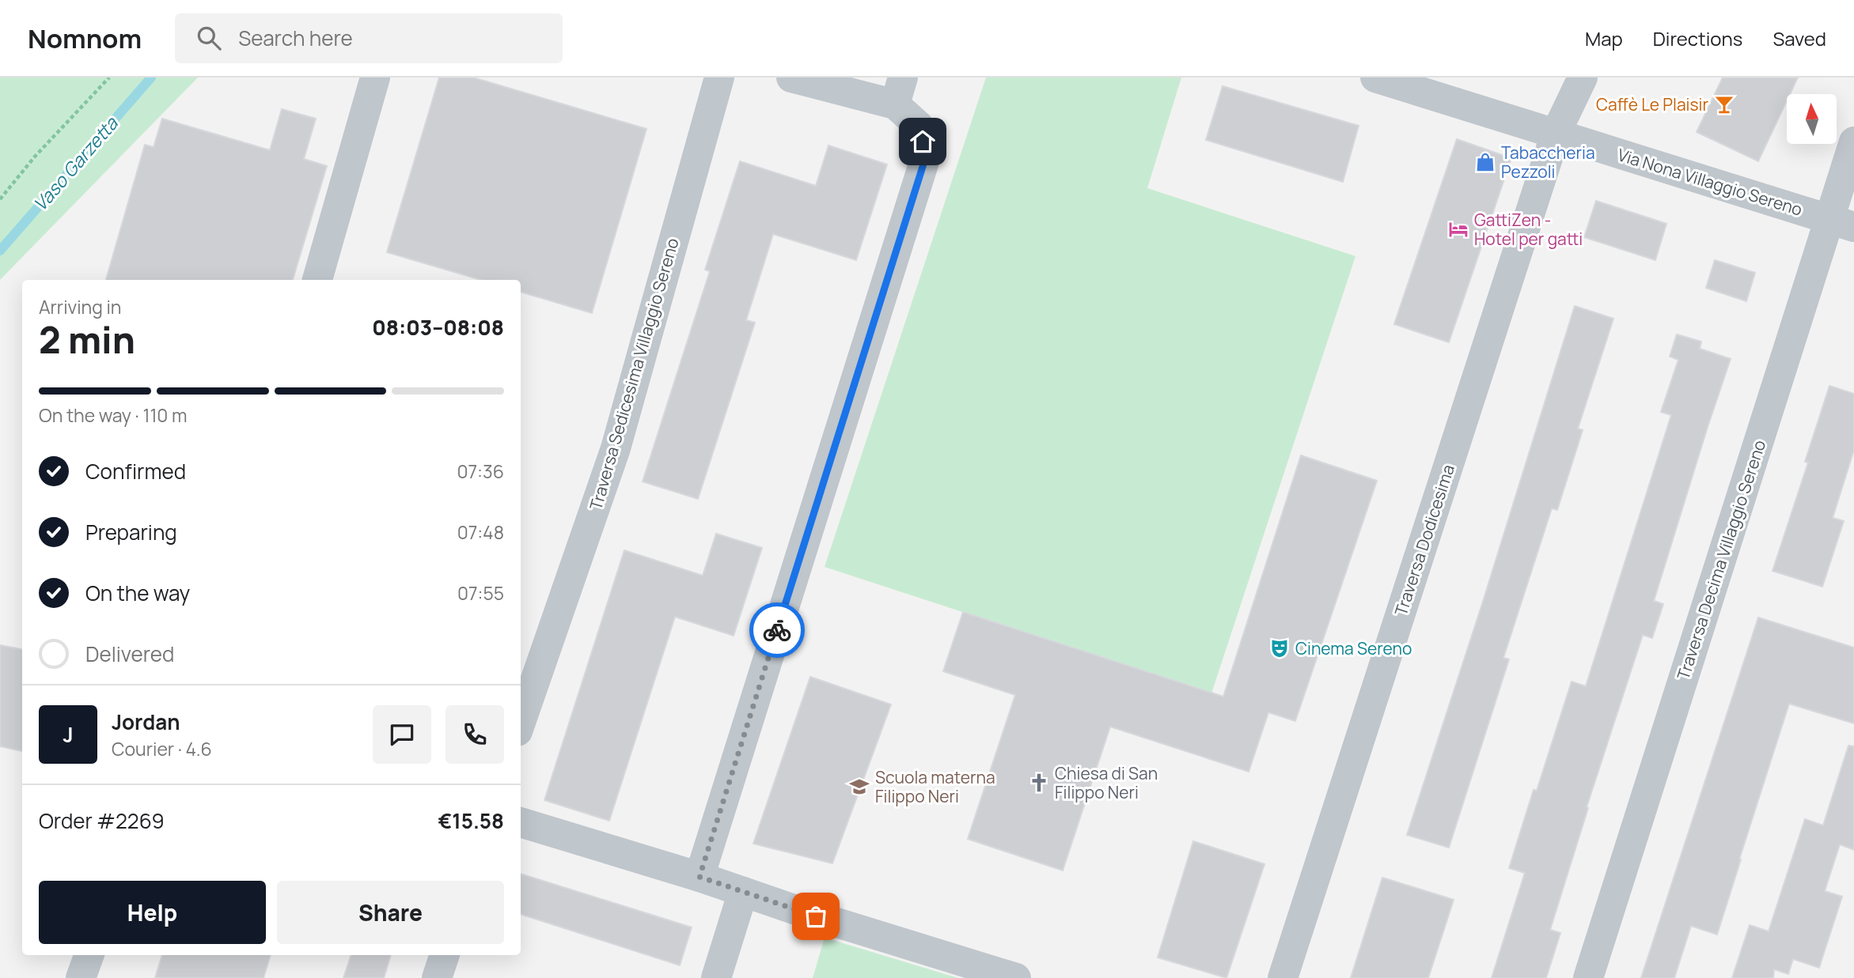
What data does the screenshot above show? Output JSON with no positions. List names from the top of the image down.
{
  "streets": {
    "street": [
      "Via Nona Villaggio Sereno",
      "Traversa Sedicesima Villaggio Sereno",
      "Traversa Dodicesima",
      "Traversa Decima Villaggio Sereno"
    ]
  },
  "crossings": [
    ["Via Nona Villaggio Sereno", "Traversa Dodicesima"],
    ["Via Nona Villaggio Sereno", "Traversa Decima Villaggio Sereno"]
  ],
  "water": ["Vaso Garzetta"],
  "places": {
    "bar": ["Caffè Le Plaisir"],
    "shop": ["Tabaccheria Pezzoli"],
    "hotel": ["GattiZen - Hotel per gatti"],
    "theatre": ["Cinema Sereno"],
    "church": ["Chiesa di San Filippo Neri"],
    "school or university": ["Scuola materna Filippo Neri"]
  },
  "north": "top",
  "page": {
    "header": "Nomnom",
    "search": "Search here",
    "nav": ["Map", "Directions", "Saved"],
    "heading": ["2 min", "Arriving in", "08:03–08:08"],
    "panel": [
      "Jordan",
      "Courier · 4.6",
      "Order #2269",
      "€15.58"
    ],
    "bar": "On the way · 110 m",
    "list": [
      ["Confirmed", "07:36"],
      ["Preparing", "07:48"],
      ["On the way", "07:55"],
      "Delivered"
    ],
    "round": "J",
    "buttons": ["Help", "Share"]
  }
}
